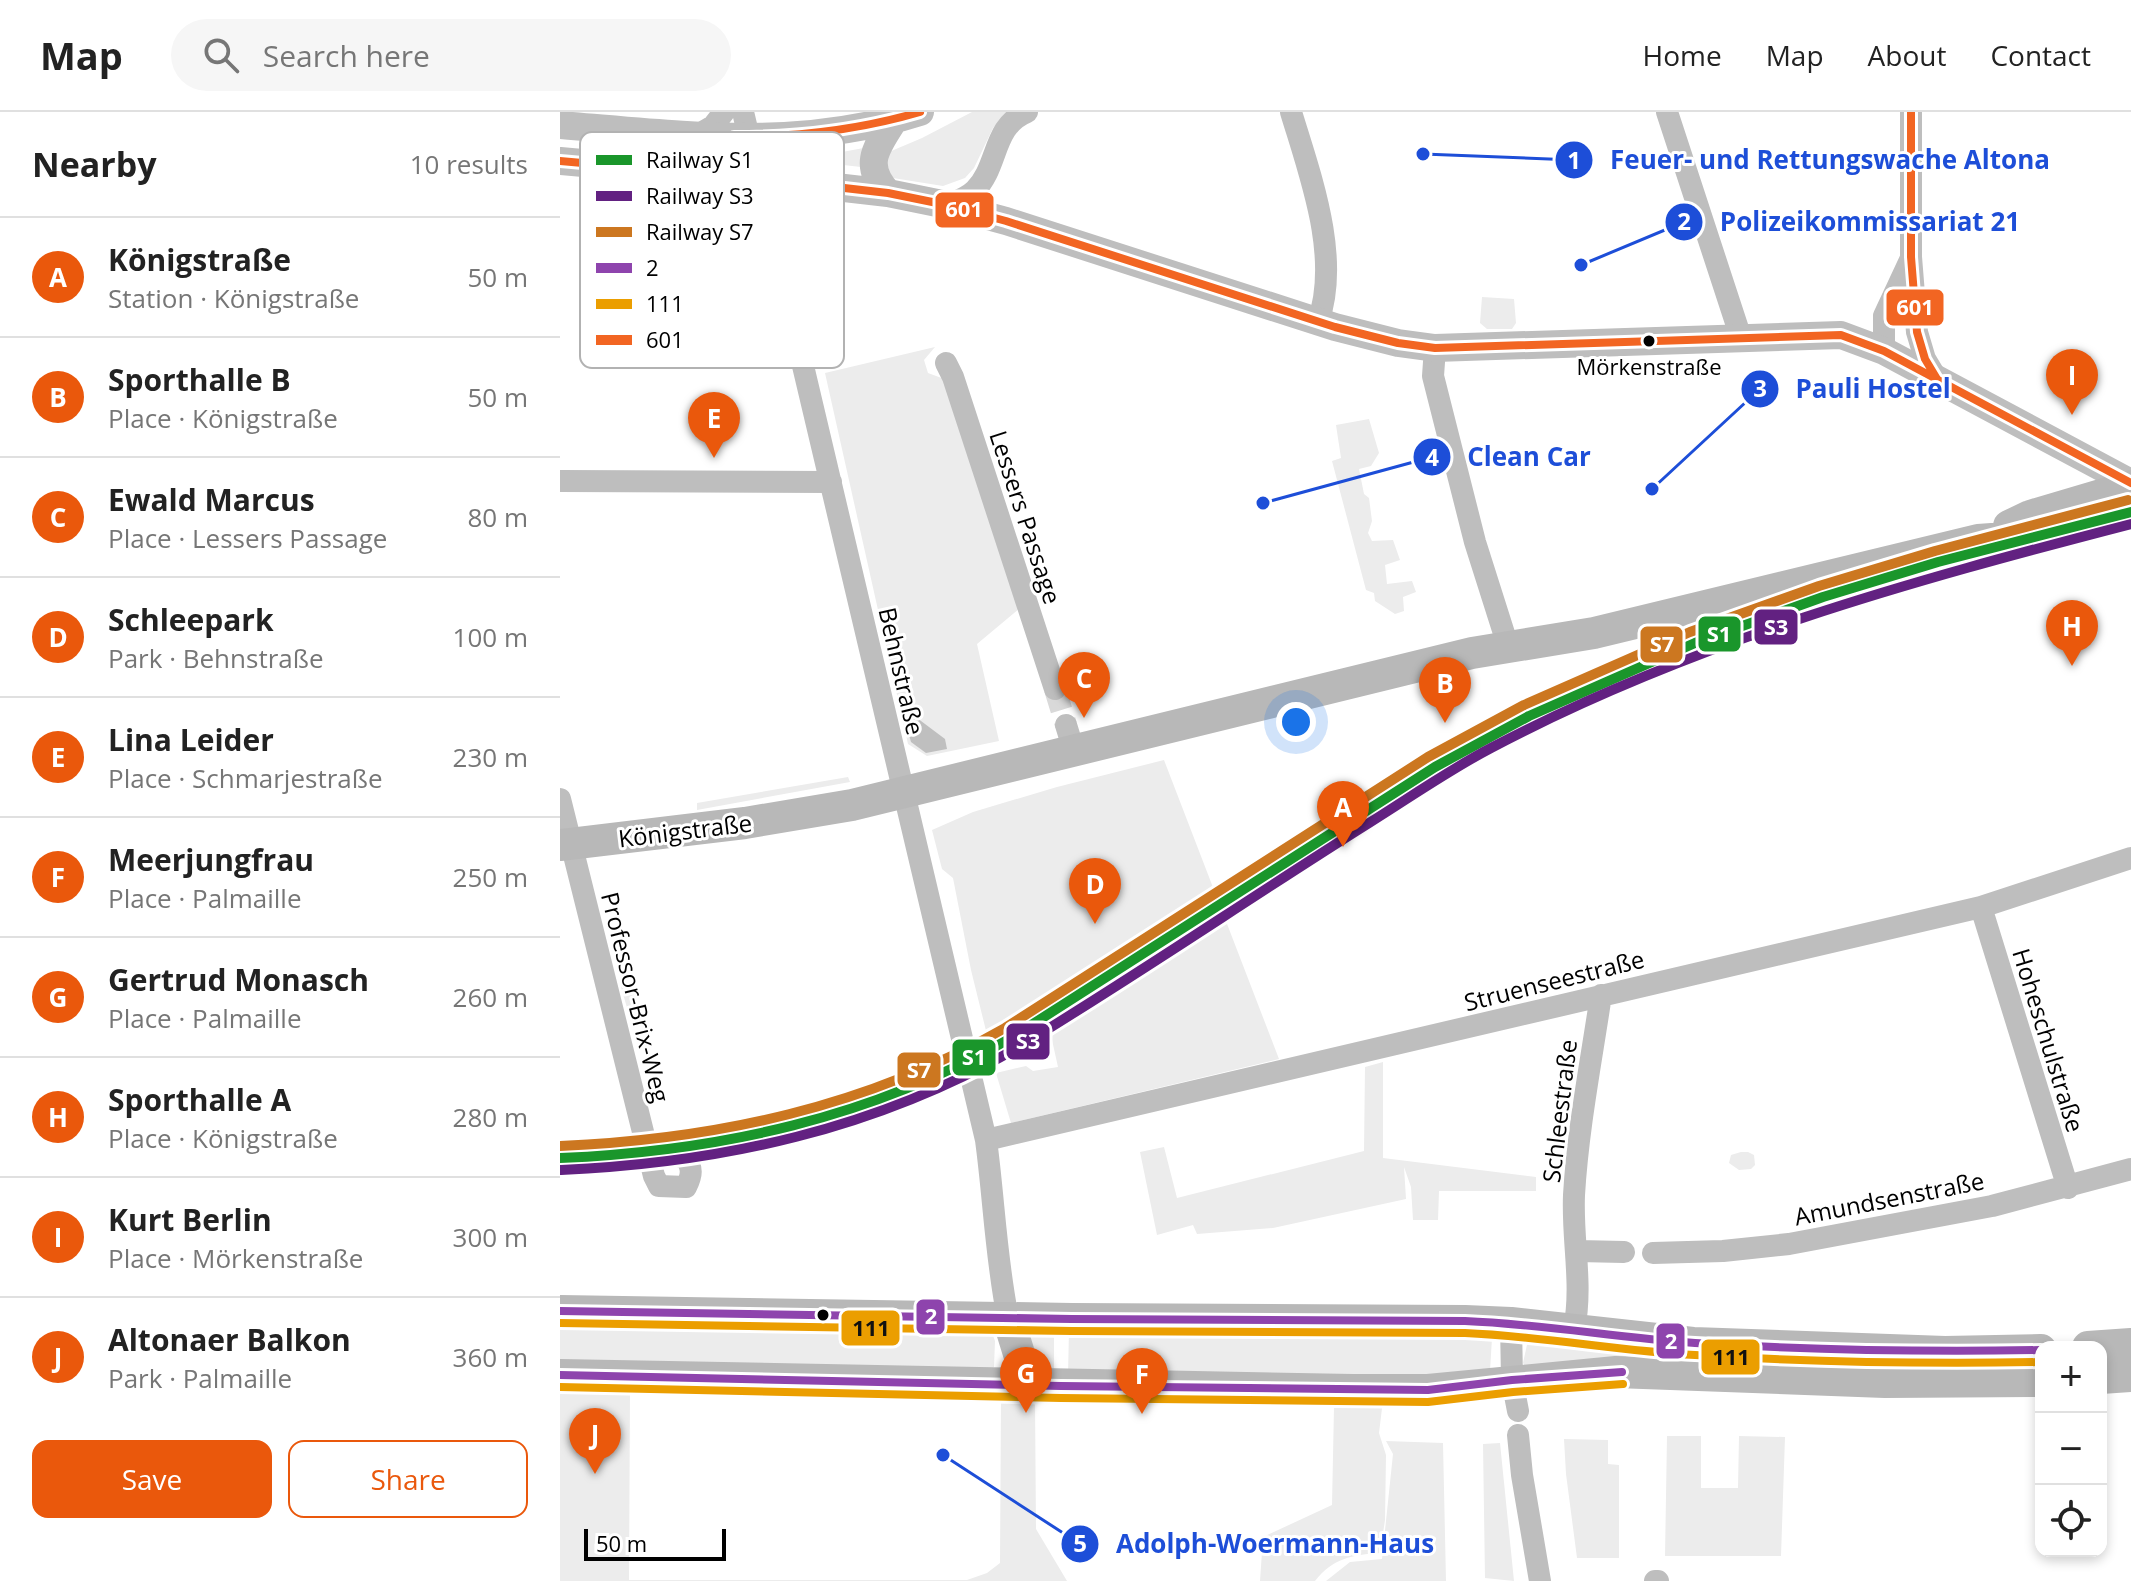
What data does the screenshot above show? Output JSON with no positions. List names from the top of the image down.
{
  "streets": {
    "main road": ["Königstraße"],
    "street": [
      "Lessers Passage",
      "Behnstraße",
      "Struenseestraße",
      "Professor-Brix-Weg",
      "Hoheschulstraße",
      "Schleestraße",
      "Amundsenstraße"
    ]
  },
  "crossings": [
    ["Behnstraße", "Königstraße"],
    ["Behnstraße", "Struenseestraße"],
    ["Königstraße", "Professor-Brix-Weg"],
    ["Struenseestraße", "Hoheschulstraße"],
    ["Struenseestraße", "Schleestraße"],
    ["Hoheschulstraße", "Amundsenstraße"]
  ],
  "places": [
    "Feuer- und Rettungswache Altona",
    "Polizeikommissariat 21",
    "Mörkenstraße",
    "Pauli Hostel",
    "Clean Car",
    "Adolph-Woermann-Haus"
  ],
  "lines": [
    "transit line 601",
    "rail line S7",
    "rail line S1",
    "rail line S3",
    "transit line 2",
    "transit line 111"
  ],
  "legend": [
    "Railway S1",
    "Railway S3",
    "Railway S7",
    "2",
    "111",
    "601"
  ],
  "scale_bar": "50 m",
  "page": {
    "header": "Map",
    "search": "Search here",
    "nav": [
      "Home",
      "Map",
      "About",
      "Contact"
    ],
    "heading": ["Nearby", "10 results"],
    "list": [
      {
        "mark": "A",
        "name": "Königstraße",
        "note": "Station · Königstraße",
        "value": "50 m"
      },
      {
        "mark": "B",
        "name": "Sporthalle B",
        "note": "Place · Königstraße",
        "value": "50 m"
      },
      {
        "mark": "C",
        "name": "Ewald Marcus",
        "note": "Place · Lessers Passage",
        "value": "80 m"
      },
      {
        "mark": "D",
        "name": "Schleepark",
        "note": "Park · Behnstraße",
        "value": "100 m"
      },
      {
        "mark": "E",
        "name": "Lina Leider",
        "note": "Place · Schmarjestraße",
        "value": "230 m"
      },
      {
        "mark": "F",
        "name": "Meerjungfrau",
        "note": "Place · Palmaille",
        "value": "250 m"
      },
      {
        "mark": "G",
        "name": "Gertrud Monasch",
        "note": "Place · Palmaille",
        "value": "260 m"
      },
      {
        "mark": "H",
        "name": "Sporthalle A",
        "note": "Place · Königstraße",
        "value": "280 m"
      },
      {
        "mark": "I",
        "name": "Kurt Berlin",
        "note": "Place · Mörkenstraße",
        "value": "300 m"
      },
      {
        "mark": "J",
        "name": "Altonaer Balkon",
        "note": "Park · Palmaille",
        "value": "360 m"
      }
    ],
    "pins": [
      "I",
      "E",
      "H",
      "C",
      "B",
      "A",
      "D",
      "G",
      "F",
      "J"
    ],
    "map_buttons": ["+", "−"],
    "buttons": ["Save", "Share"],
    "scale": "50 m"
  }
}
